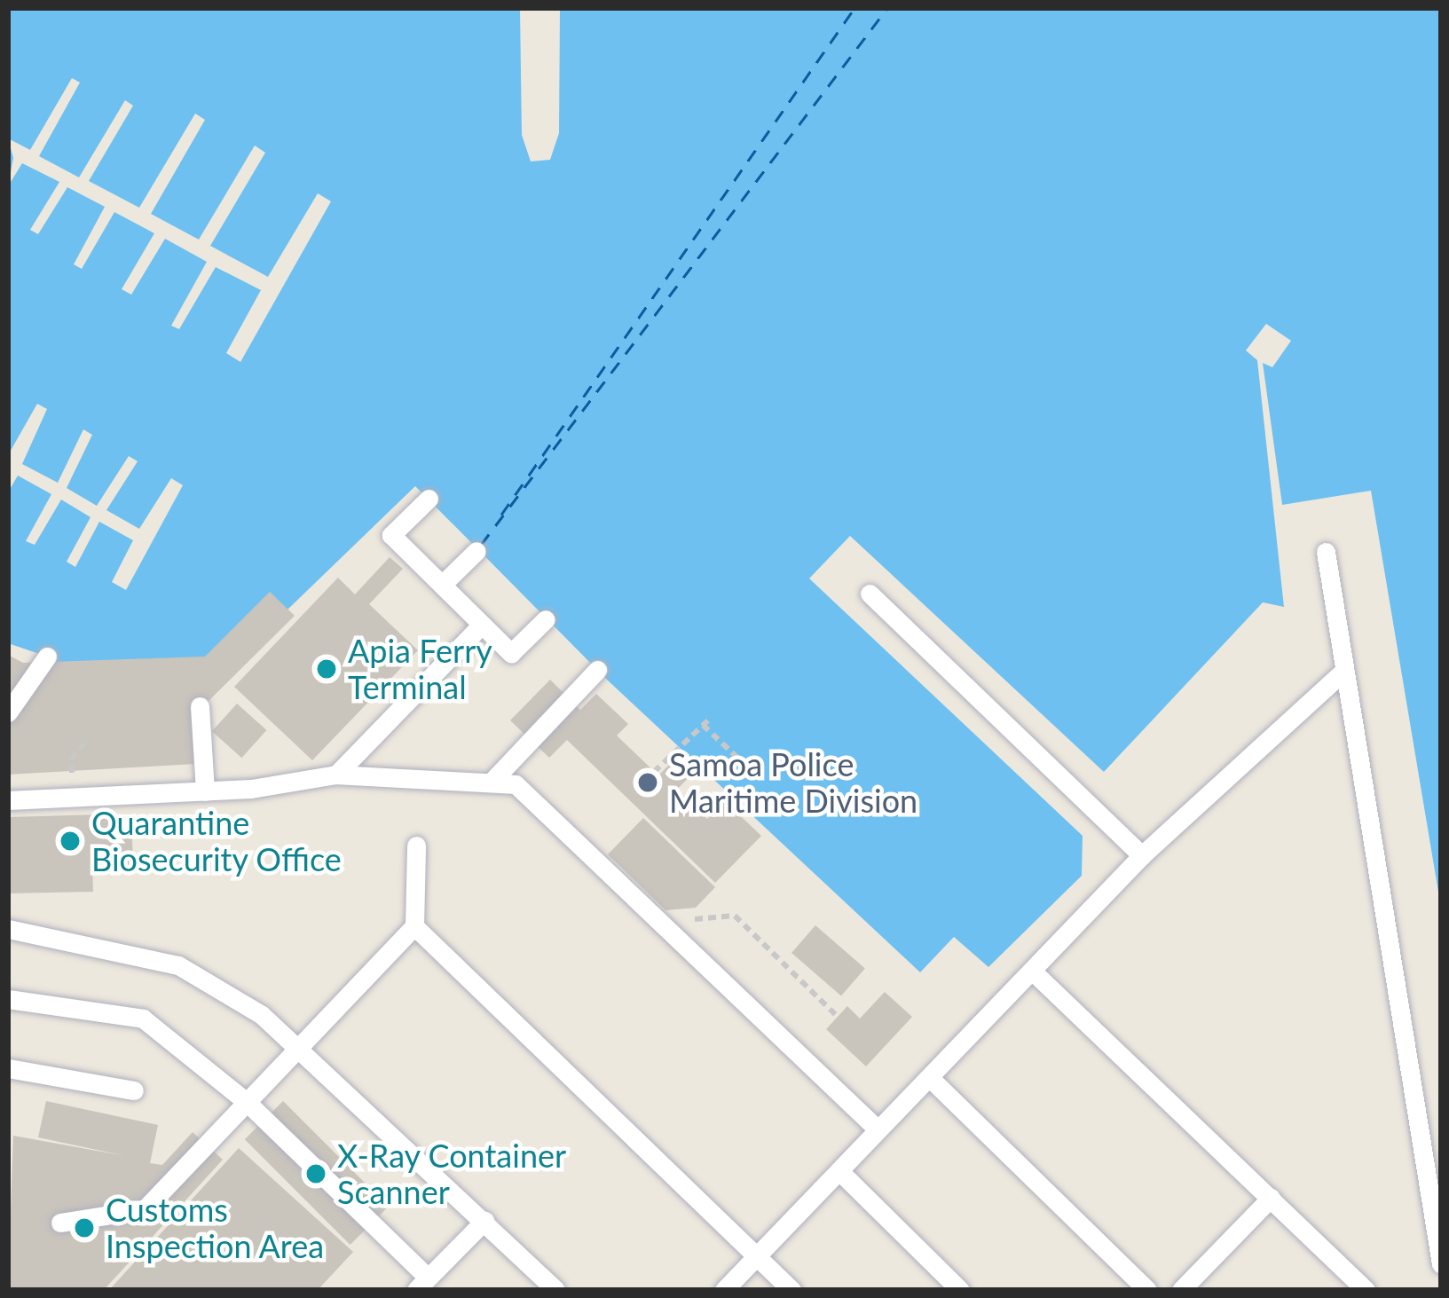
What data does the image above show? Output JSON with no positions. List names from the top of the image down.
{
  "places": [
    "Apia Ferry Terminal",
    "Samoa Police Maritime Division",
    "Quarantine Biosecurity Office",
    "X-Ray Container Scanner",
    "Customs Inspection Area"
  ]
}
